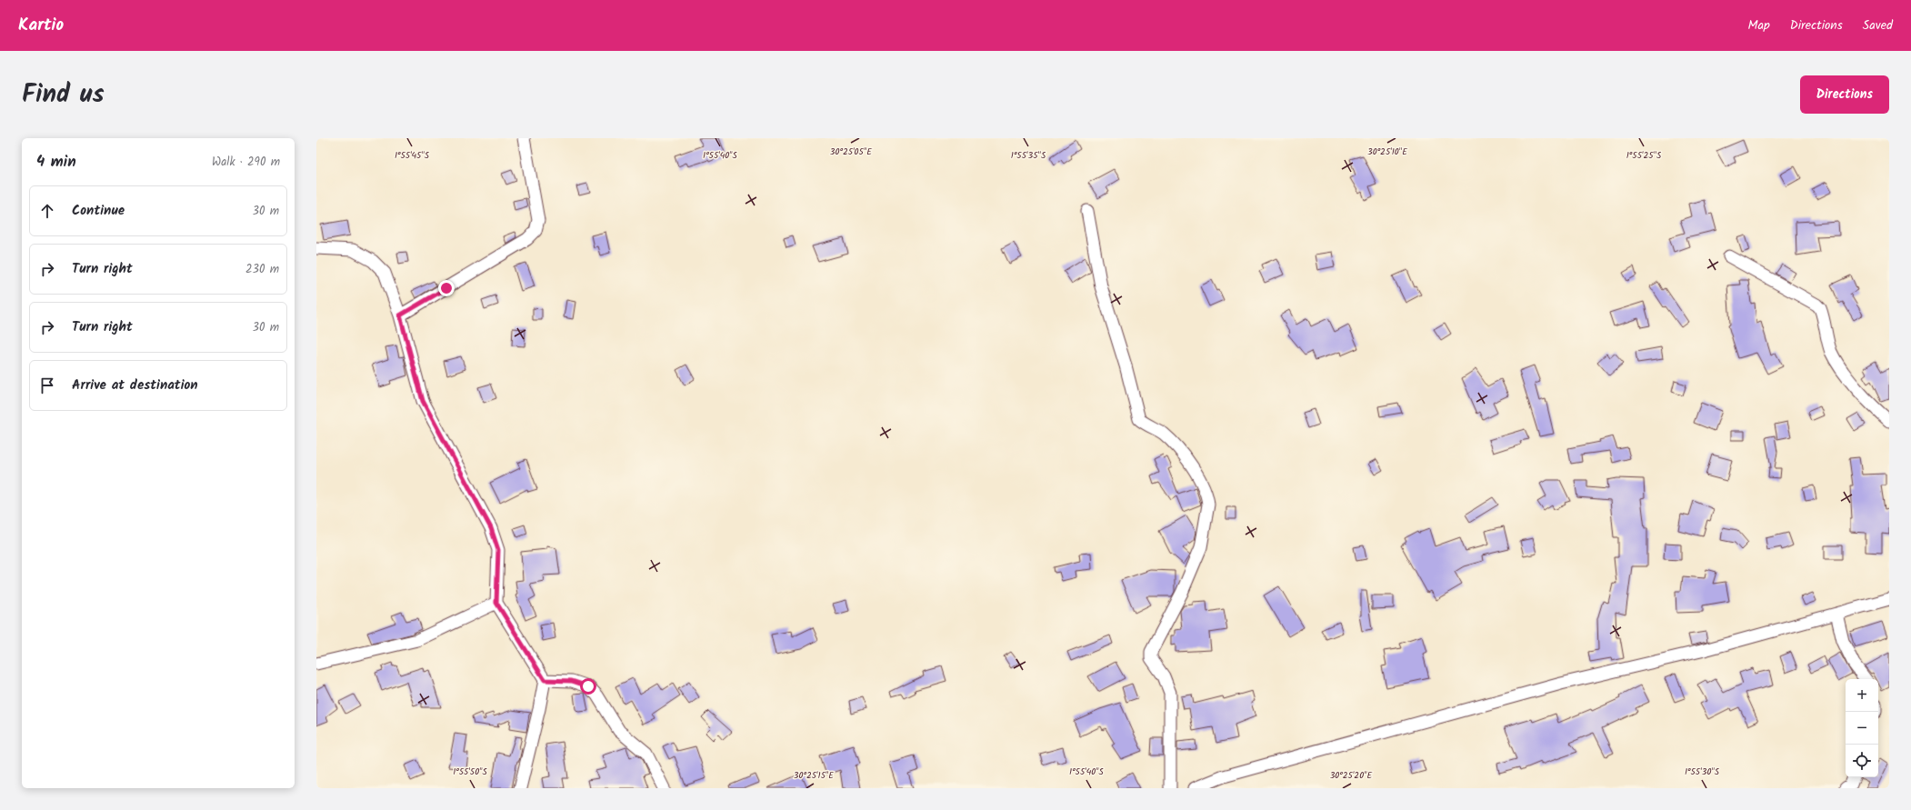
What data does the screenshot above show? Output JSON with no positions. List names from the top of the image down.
{
  "page": {
    "header": "Kartio",
    "nav": ["Map", "Directions", "Saved"],
    "title": "Find us",
    "buttons": "Directions",
    "heading": ["4 min", "Walk · 290 m"],
    "list": [
      ["Continue", "30 m"],
      ["Turn right", "230 m"],
      ["Turn right", "30 m"],
      "Arrive at destination"
    ],
    "map_buttons": ["+", "−"]
  },
  "coordinates": [
    "30°25'05\"E",
    "30°25'10\"E",
    "1°55'45\"S",
    "1°55'40\"S",
    "1°55'35\"S",
    "1°55'25\"S",
    "1°55'50\"S",
    "1°55'30\"S",
    "30°25'15\"E",
    "30°25'20\"E"
  ]
}
